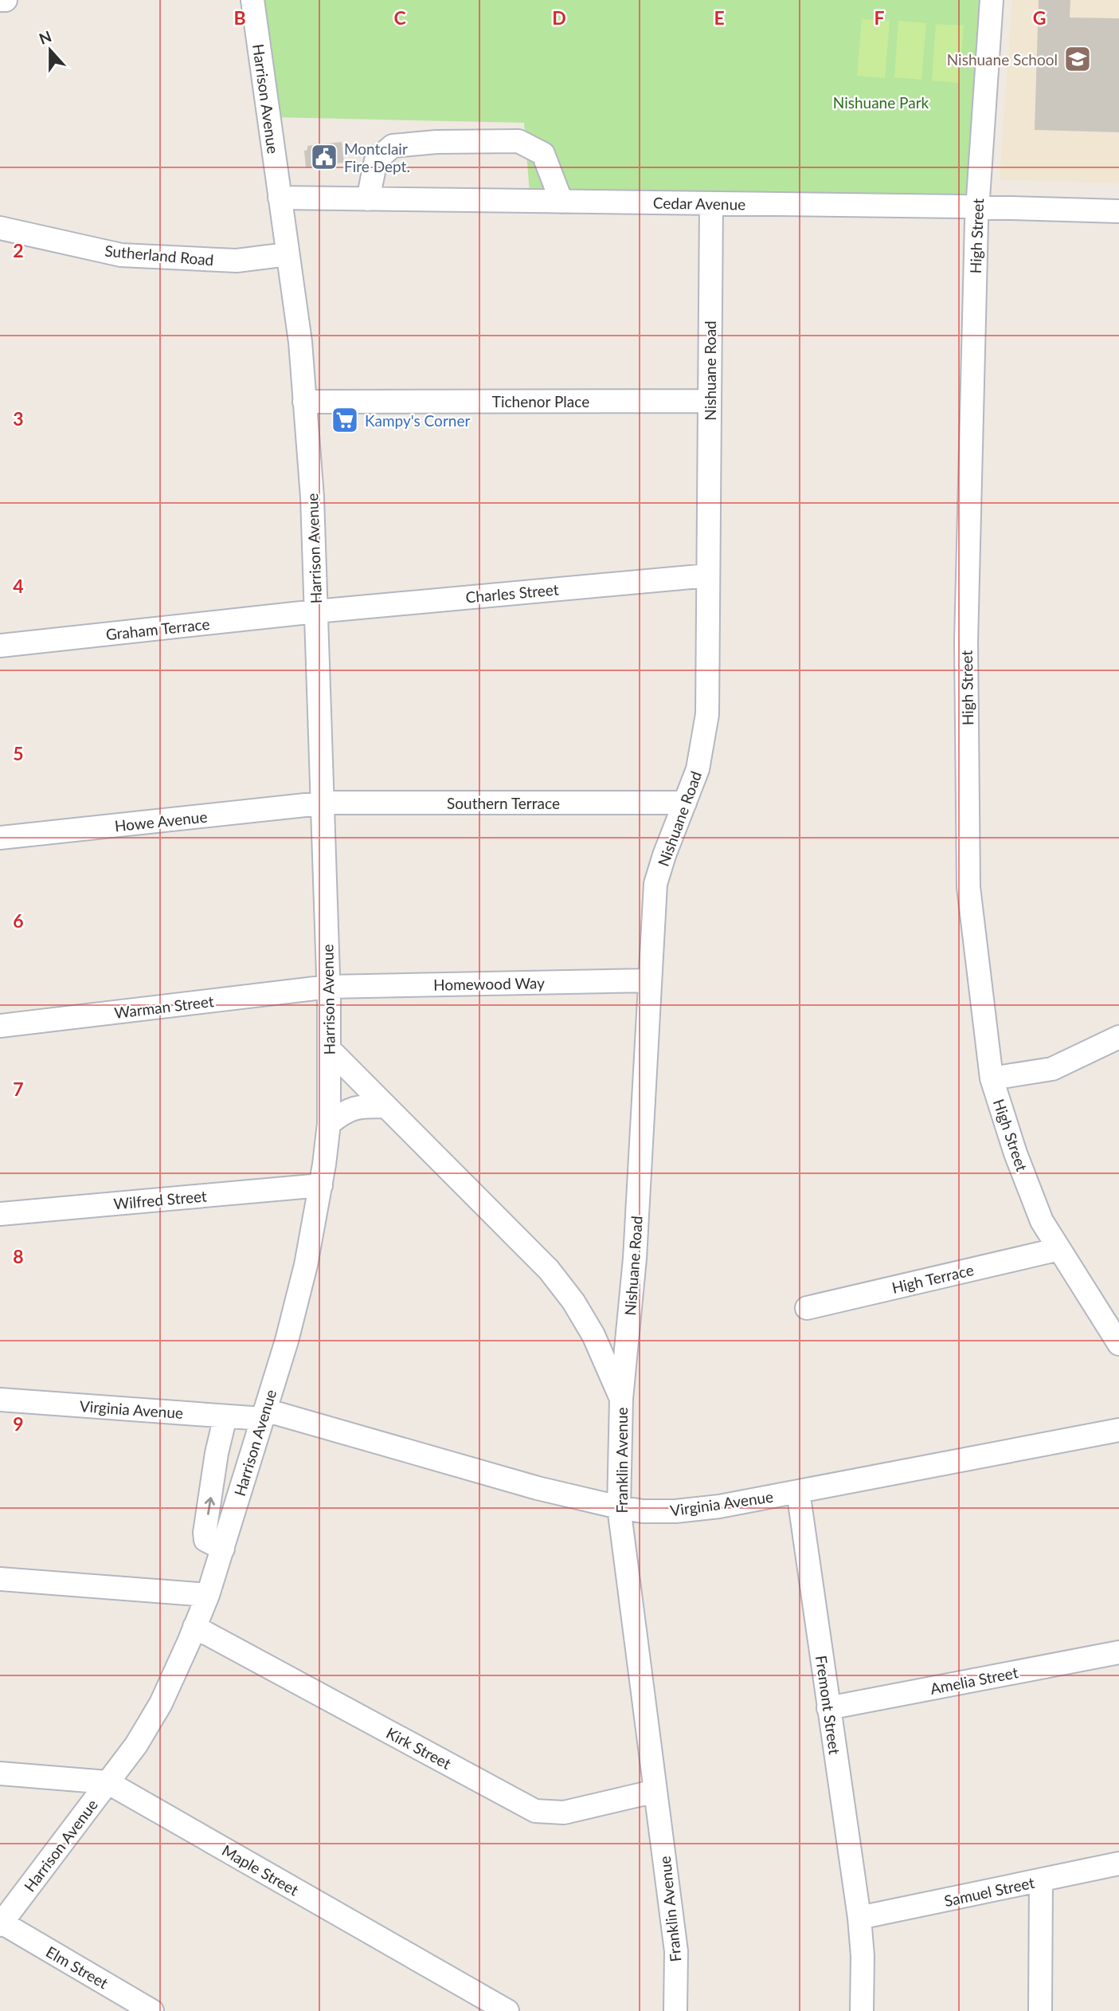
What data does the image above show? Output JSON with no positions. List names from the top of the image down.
{
  "streets": {
    "street": [
      "Harrison Avenue",
      "Cedar Avenue",
      "High Street",
      "Sutherland Road",
      "Nishuane Road",
      "Tichenor Place",
      "Charles Street",
      "Graham Terrace",
      "Southern Terrace",
      "Howe Avenue",
      "Homewood Way",
      "Warman Street",
      "Wilfred Street",
      "High Terrace",
      "Virginia Avenue",
      "Franklin Avenue",
      "Amelia Street",
      "Fremont Street",
      "Kirk Street",
      "Maple Street",
      "Samuel Street",
      "Elm Street"
    ]
  },
  "crossings": [
    ["Harrison Avenue", "Cedar Avenue"],
    ["Harrison Avenue", "Sutherland Road"],
    ["Harrison Avenue", "Tichenor Place"],
    ["Harrison Avenue", "Charles Street"],
    ["Harrison Avenue", "Graham Terrace"],
    ["Harrison Avenue", "Southern Terrace"],
    ["Harrison Avenue", "Howe Avenue"],
    ["Harrison Avenue", "Homewood Way"],
    ["Harrison Avenue", "Warman Street"],
    ["Harrison Avenue", "Wilfred Street"],
    ["Harrison Avenue", "Virginia Avenue"],
    ["Harrison Avenue", "Franklin Avenue"],
    ["Harrison Avenue", "Kirk Street"],
    ["Harrison Avenue", "Maple Street"],
    ["Harrison Avenue", "Elm Street"],
    ["Cedar Avenue", "High Street"],
    ["Cedar Avenue", "Nishuane Road"],
    ["High Street", "High Terrace"],
    ["Nishuane Road", "Tichenor Place"],
    ["Nishuane Road", "Charles Street"],
    ["Nishuane Road", "Southern Terrace"],
    ["Nishuane Road", "Homewood Way"],
    ["Nishuane Road", "Franklin Avenue"],
    ["Charles Street", "Graham Terrace"],
    ["Southern Terrace", "Howe Avenue"],
    ["Homewood Way", "Warman Street"],
    ["Virginia Avenue", "Franklin Avenue"],
    ["Virginia Avenue", "Fremont Street"],
    ["Franklin Avenue", "Kirk Street"],
    ["Amelia Street", "Fremont Street"],
    ["Fremont Street", "Samuel Street"]
  ],
  "parks": ["Nishuane Park"],
  "places": {
    "school or university": ["Nishuane School"],
    "public building": ["Montclair Fire Dept."],
    "supermarket": ["Kampy's Corner"]
  },
  "north": "top",
  "grid": {
    "columns": [
      "B",
      "C",
      "D",
      "E",
      "F",
      "G"
    ],
    "rows": [
      "2",
      "3",
      "4",
      "5",
      "6",
      "7",
      "8",
      "9"
    ]
  }
}
